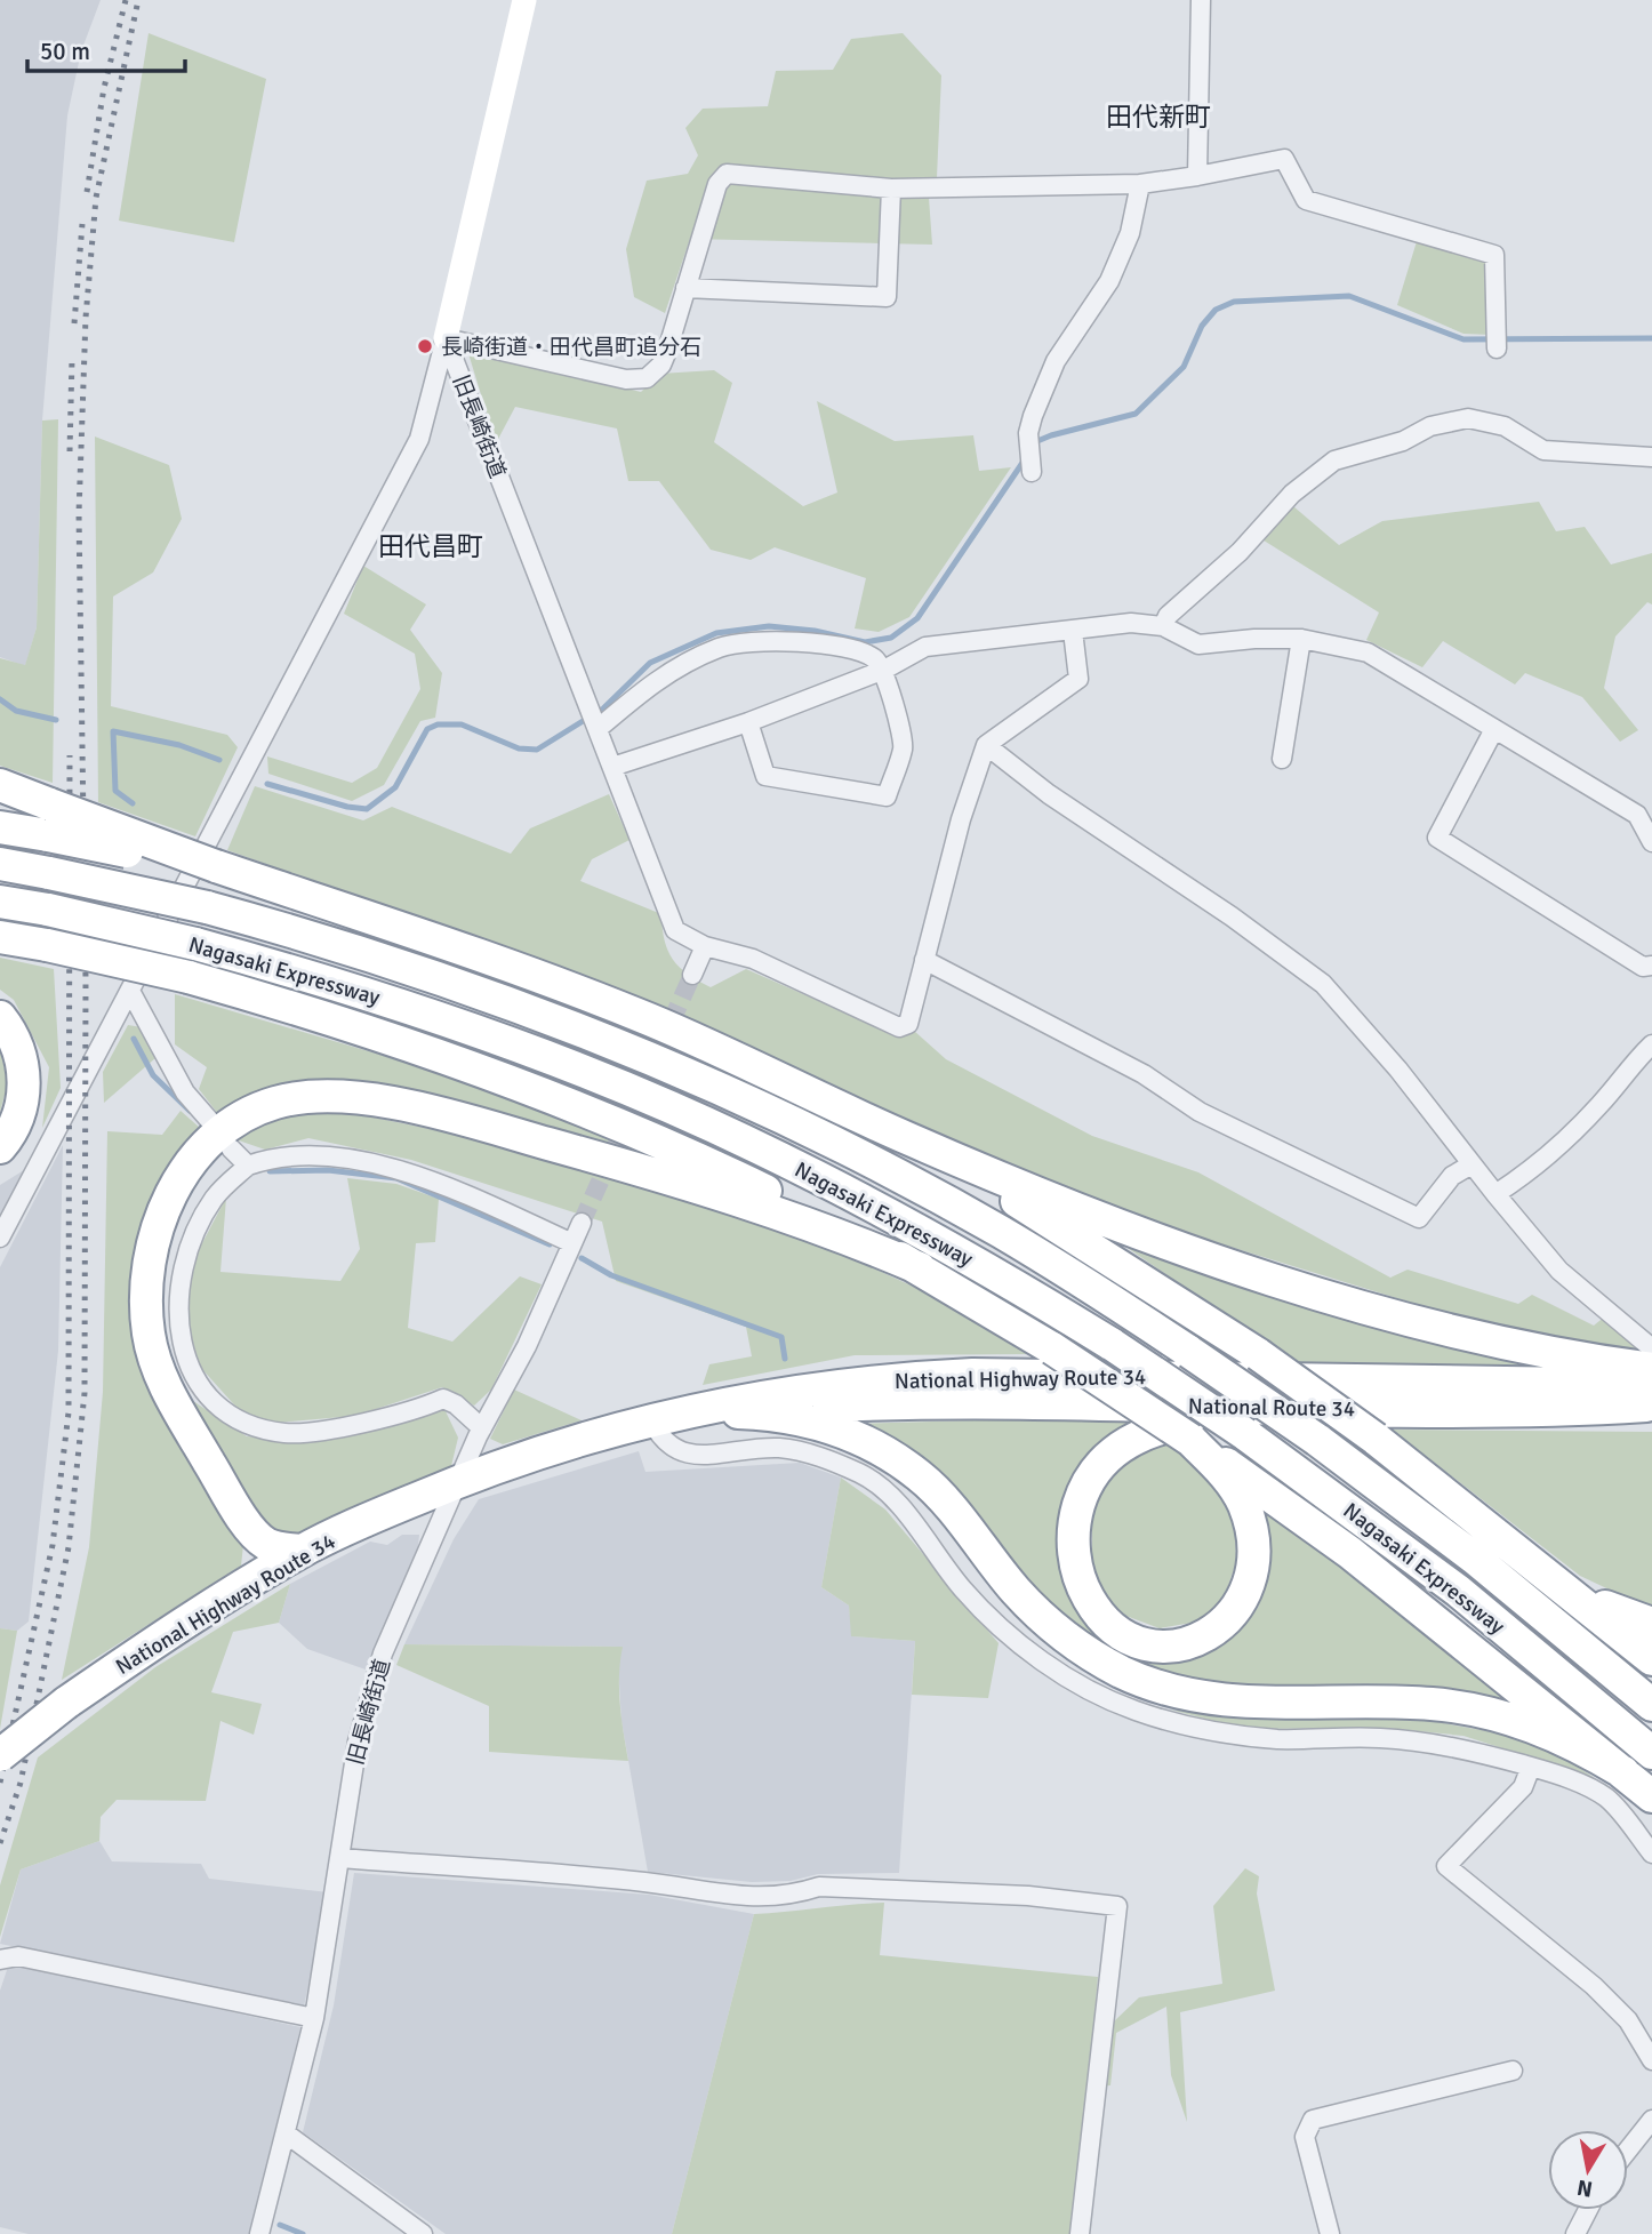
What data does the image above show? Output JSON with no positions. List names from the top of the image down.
{
  "streets": {
    "highway": ["Nagasaki Expressway", "National Highway Route 34", "National Route 34"],
    "street": ["旧長崎街道"]
  },
  "crossings": [
    ["旧長崎街道", "National Highway Route 34"],
    ["National Highway Route 34", "National Route 34"]
  ],
  "districts": ["田代新町", "田代昌町"],
  "places": ["長崎街道・田代昌町追分石"],
  "scale_bar": "50 m",
  "north": "bottom"
}
